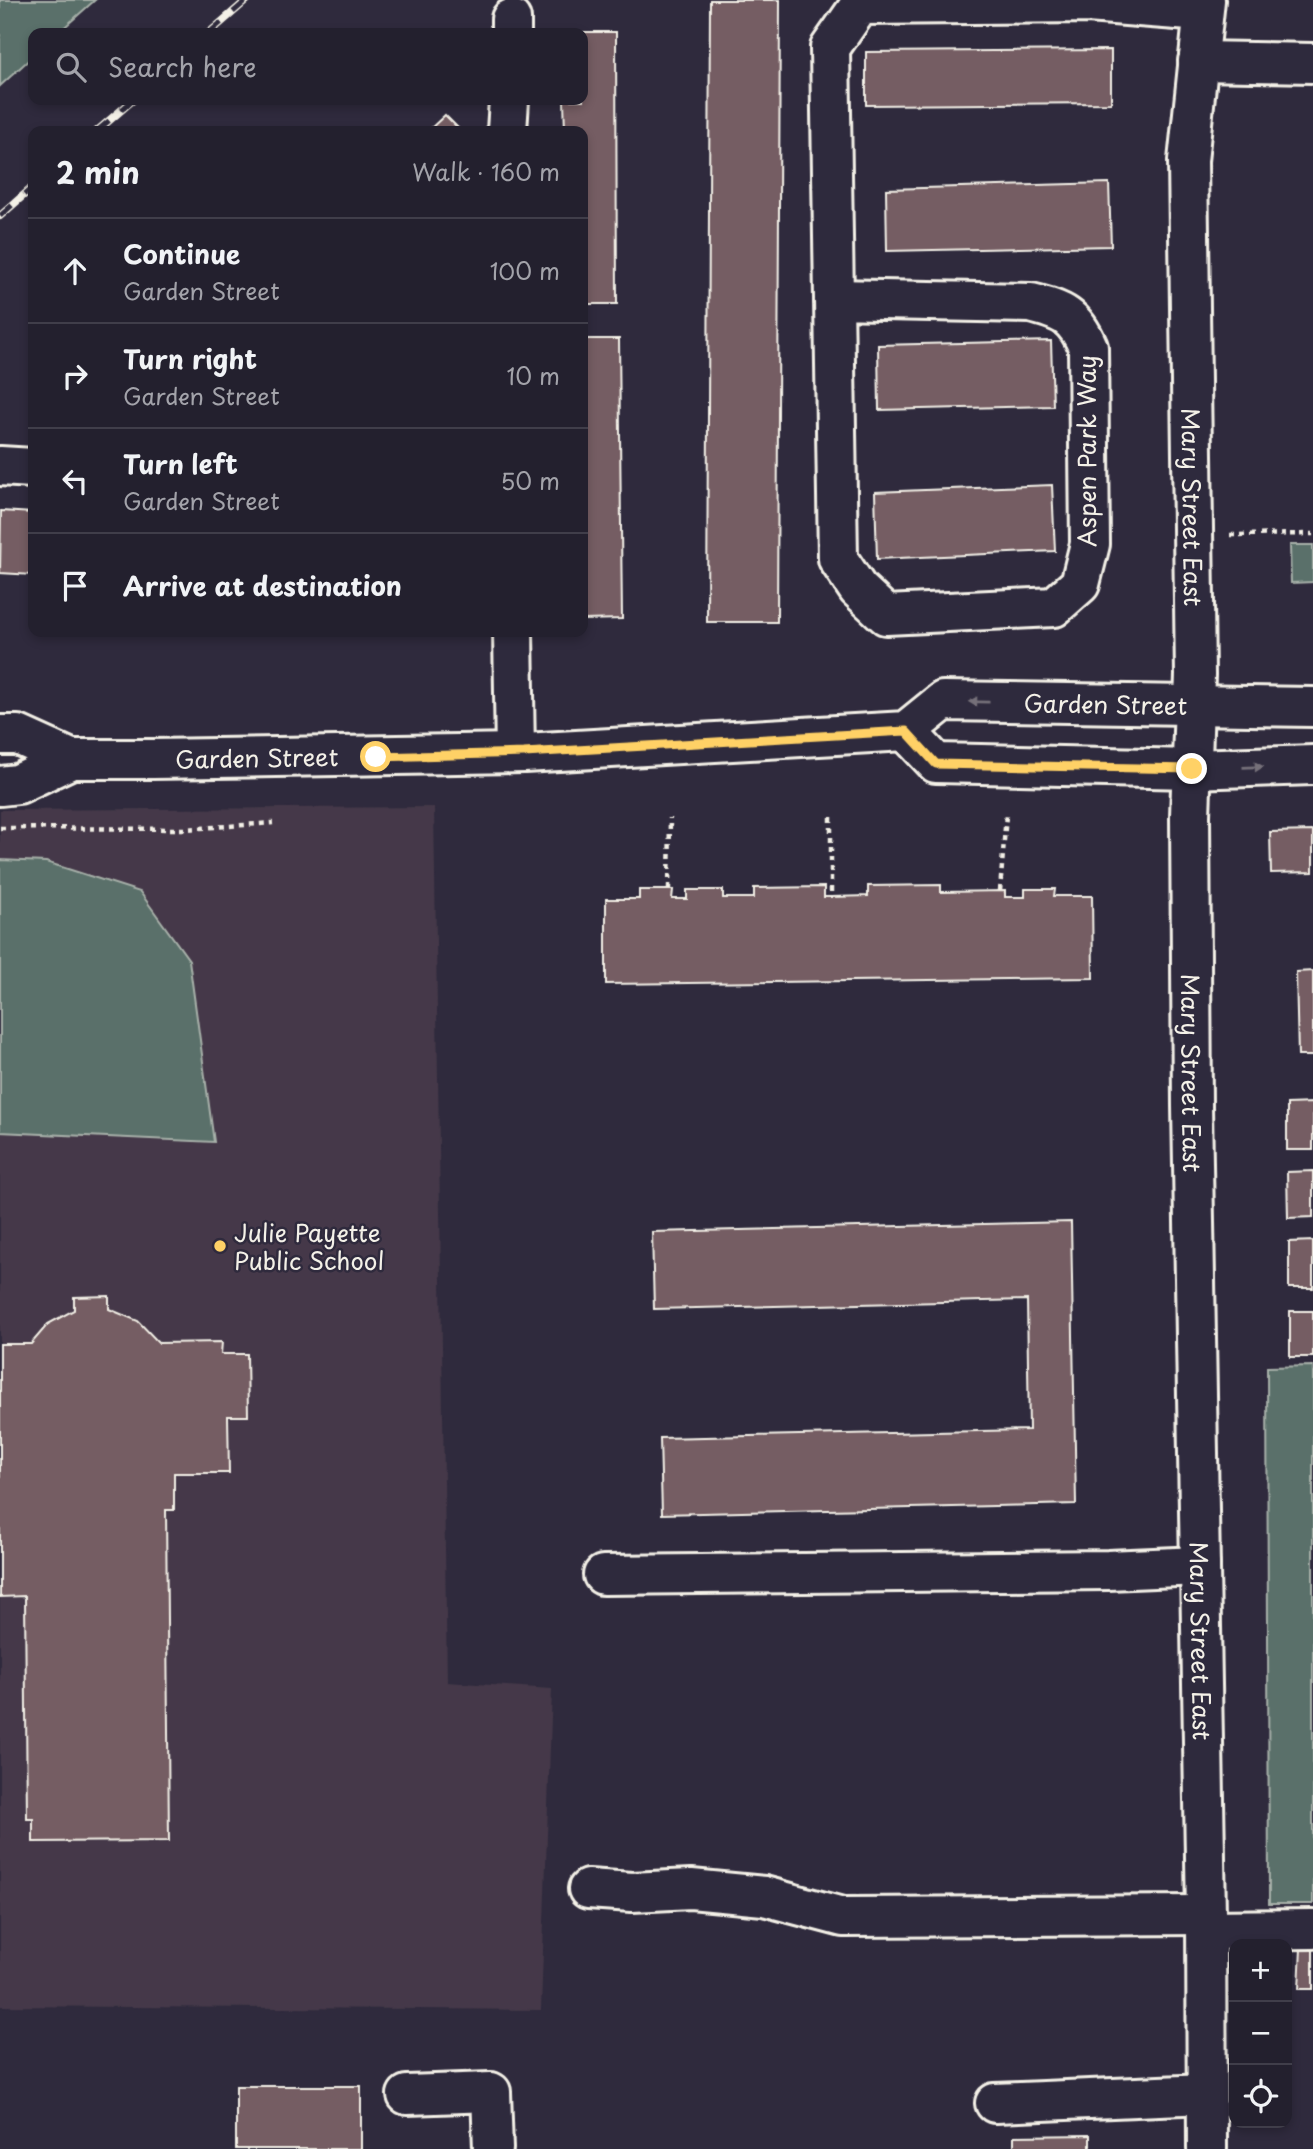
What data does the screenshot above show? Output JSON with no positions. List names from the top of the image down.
{
  "streets": {
    "street": ["Aspen Park Way", "Mary Street East", "Garden Street"]
  },
  "crossings": [
    ["Aspen Park Way", "Mary Street East"],
    ["Mary Street East", "Garden Street"]
  ],
  "places": ["Julie Payette Public School"],
  "page": {
    "search": "Search here",
    "heading": ["2 min", "Walk · 160 m"],
    "list": [
      ["Continue", "Garden Street", "100 m"],
      ["Turn right", "Garden Street", "10 m"],
      ["Turn left", "Garden Street", "50 m"],
      "Arrive at destination"
    ],
    "map_buttons": ["+", "−"]
  }
}
